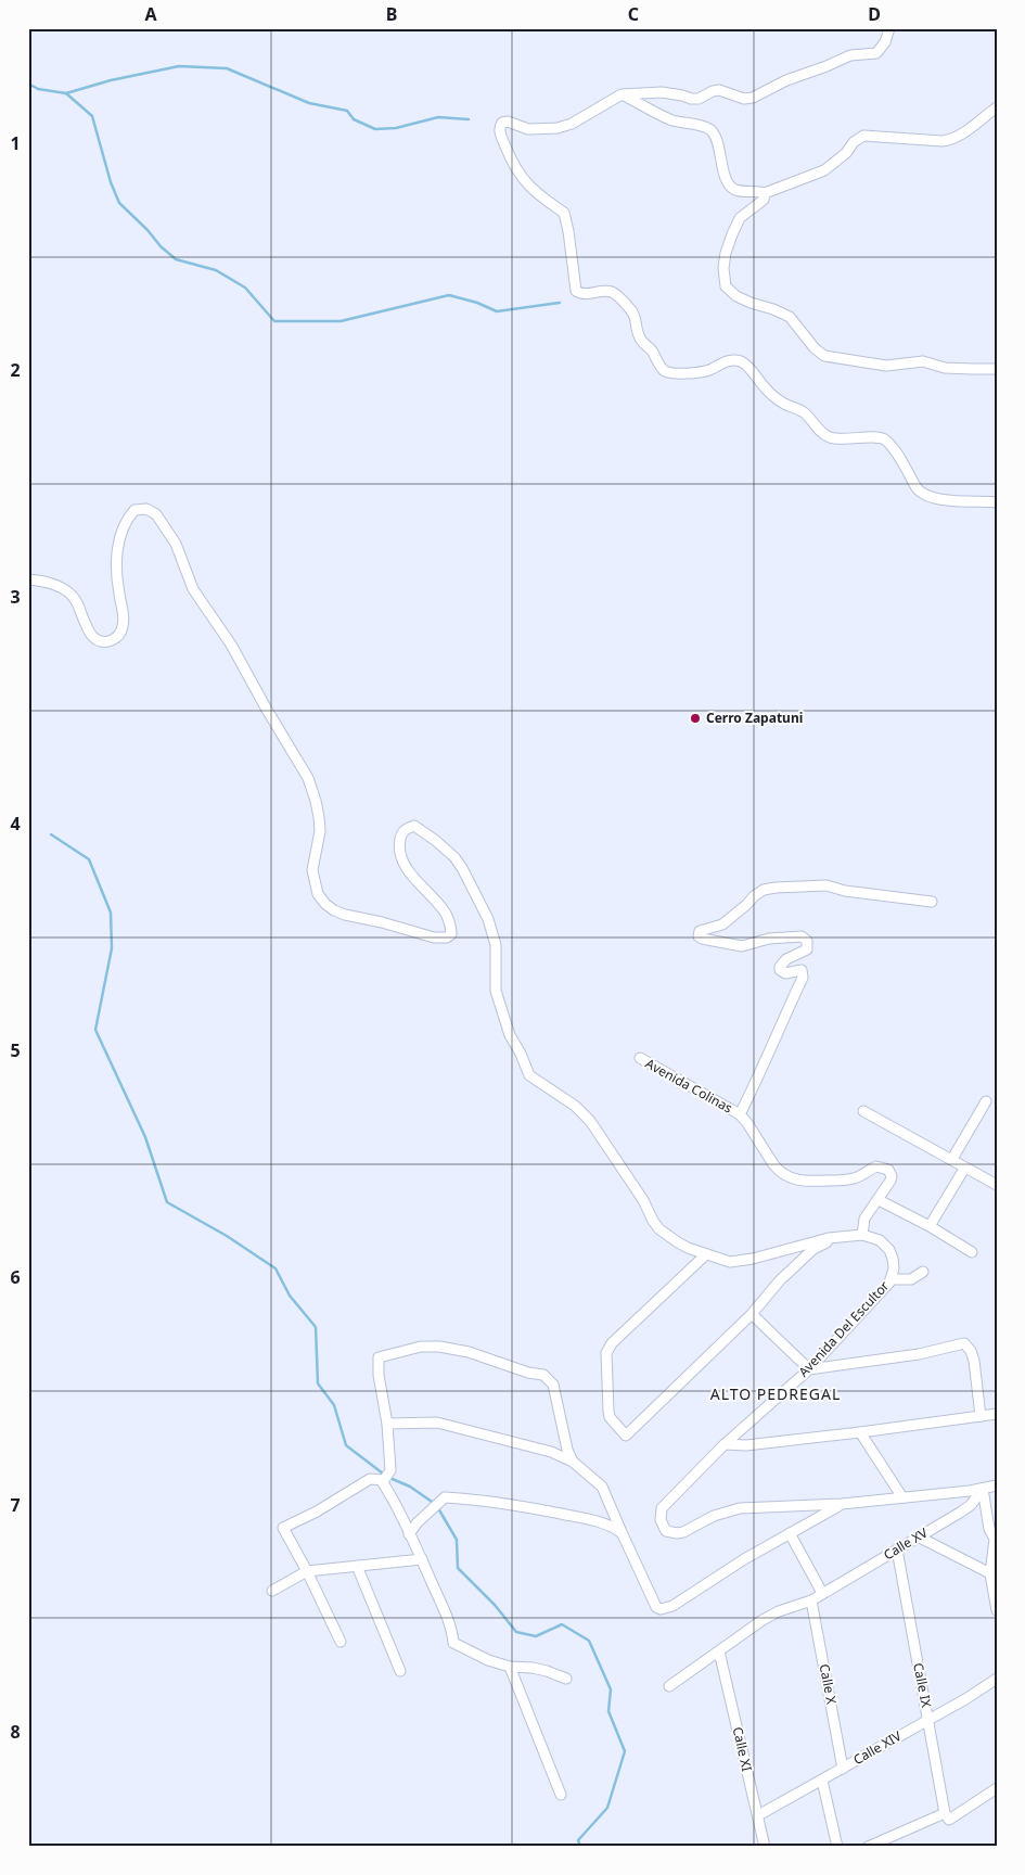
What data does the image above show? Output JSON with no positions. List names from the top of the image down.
{
  "streets": {
    "street": [
      "Avenida Colinas",
      "Avenida Del Escultor",
      "Calle XV",
      "Calle X",
      "Calle IX",
      "Calle XIV",
      "Calle XI"
    ]
  },
  "crossings": [
    ["Avenida Colinas", "Avenida Del Escultor"],
    ["Avenida Del Escultor", "Calle XV"],
    ["Calle XV", "Calle X"],
    ["Calle XV", "Calle IX"],
    ["Calle X", "Calle XIV"],
    ["Calle IX", "Calle XIV"],
    ["Calle XIV", "Calle XI"]
  ],
  "districts": ["ALTO PEDREGAL"],
  "places": ["Cerro Zapatuni"],
  "grid": {
    "columns": [
      "A",
      "B",
      "C",
      "D"
    ],
    "rows": [
      "1",
      "2",
      "3",
      "4",
      "5",
      "6",
      "7",
      "8"
    ]
  }
}
